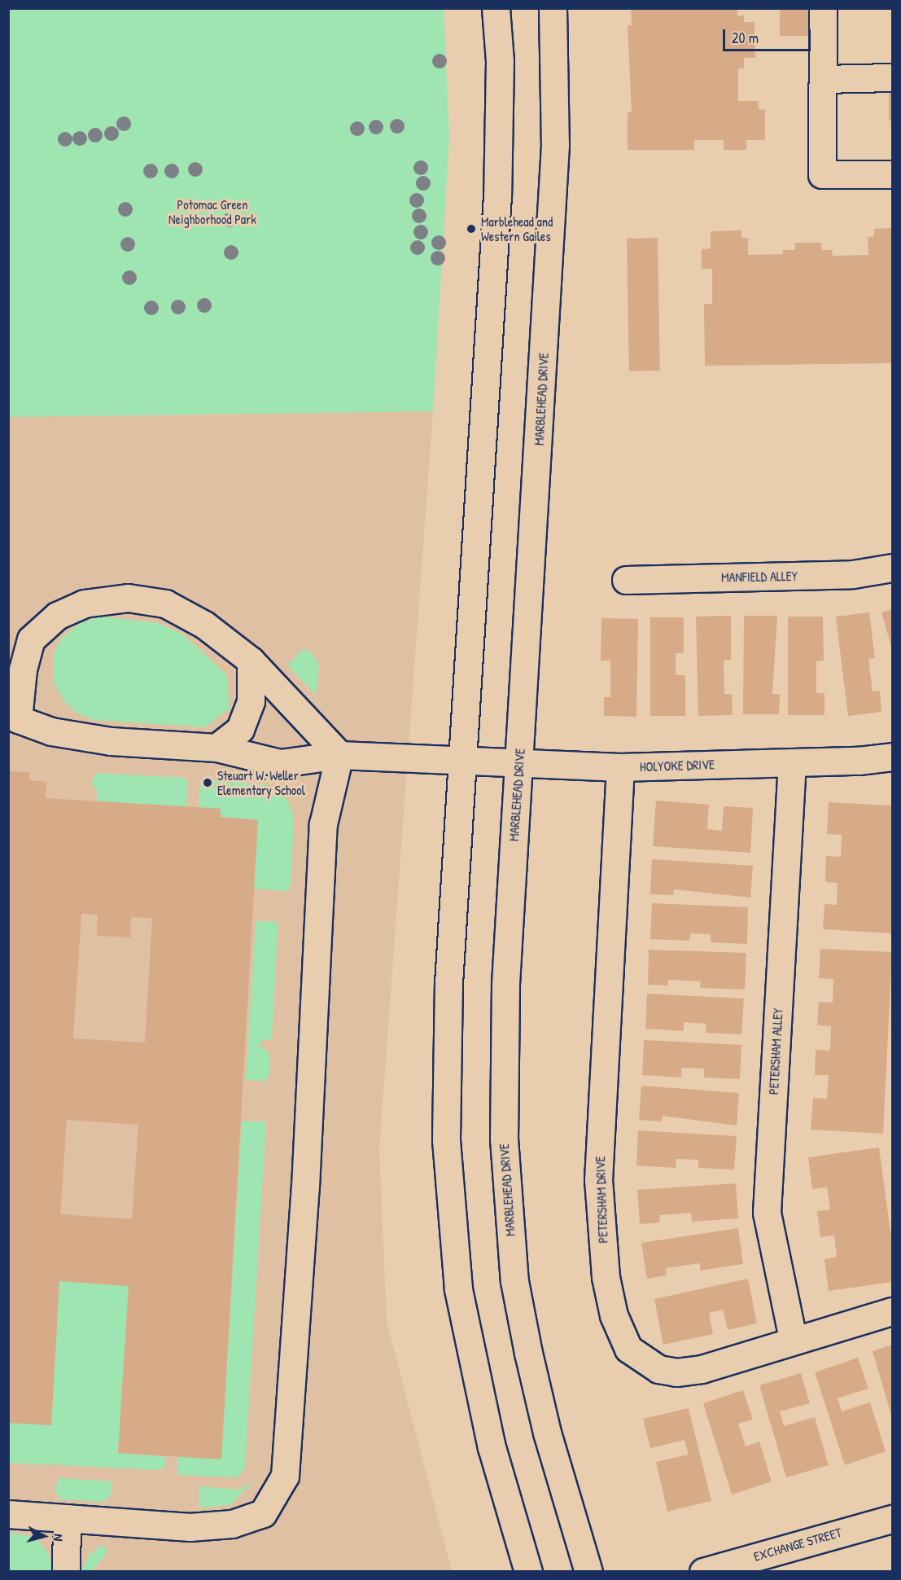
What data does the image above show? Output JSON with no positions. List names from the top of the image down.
{
  "streets": {
    "street": [
      "MARBLEHEAD DRIVE",
      "MANFIELD ALLEY",
      "HOLYOKE DRIVE",
      "PETERSHAM ALLEY",
      "PETERSHAM DRIVE",
      "EXCHANGE STREET"
    ]
  },
  "crossings": [
    ["MARBLEHEAD DRIVE", "HOLYOKE DRIVE"],
    ["HOLYOKE DRIVE", "PETERSHAM ALLEY"],
    ["HOLYOKE DRIVE", "PETERSHAM DRIVE"],
    ["PETERSHAM ALLEY", "PETERSHAM DRIVE"]
  ],
  "parks": ["Potomac Green Neighborhood Park"],
  "places": ["Marblehead and Western Gailes", "Steuart W. Weller Elementary School"],
  "scale_bar": "20 m",
  "north": "right"
}
